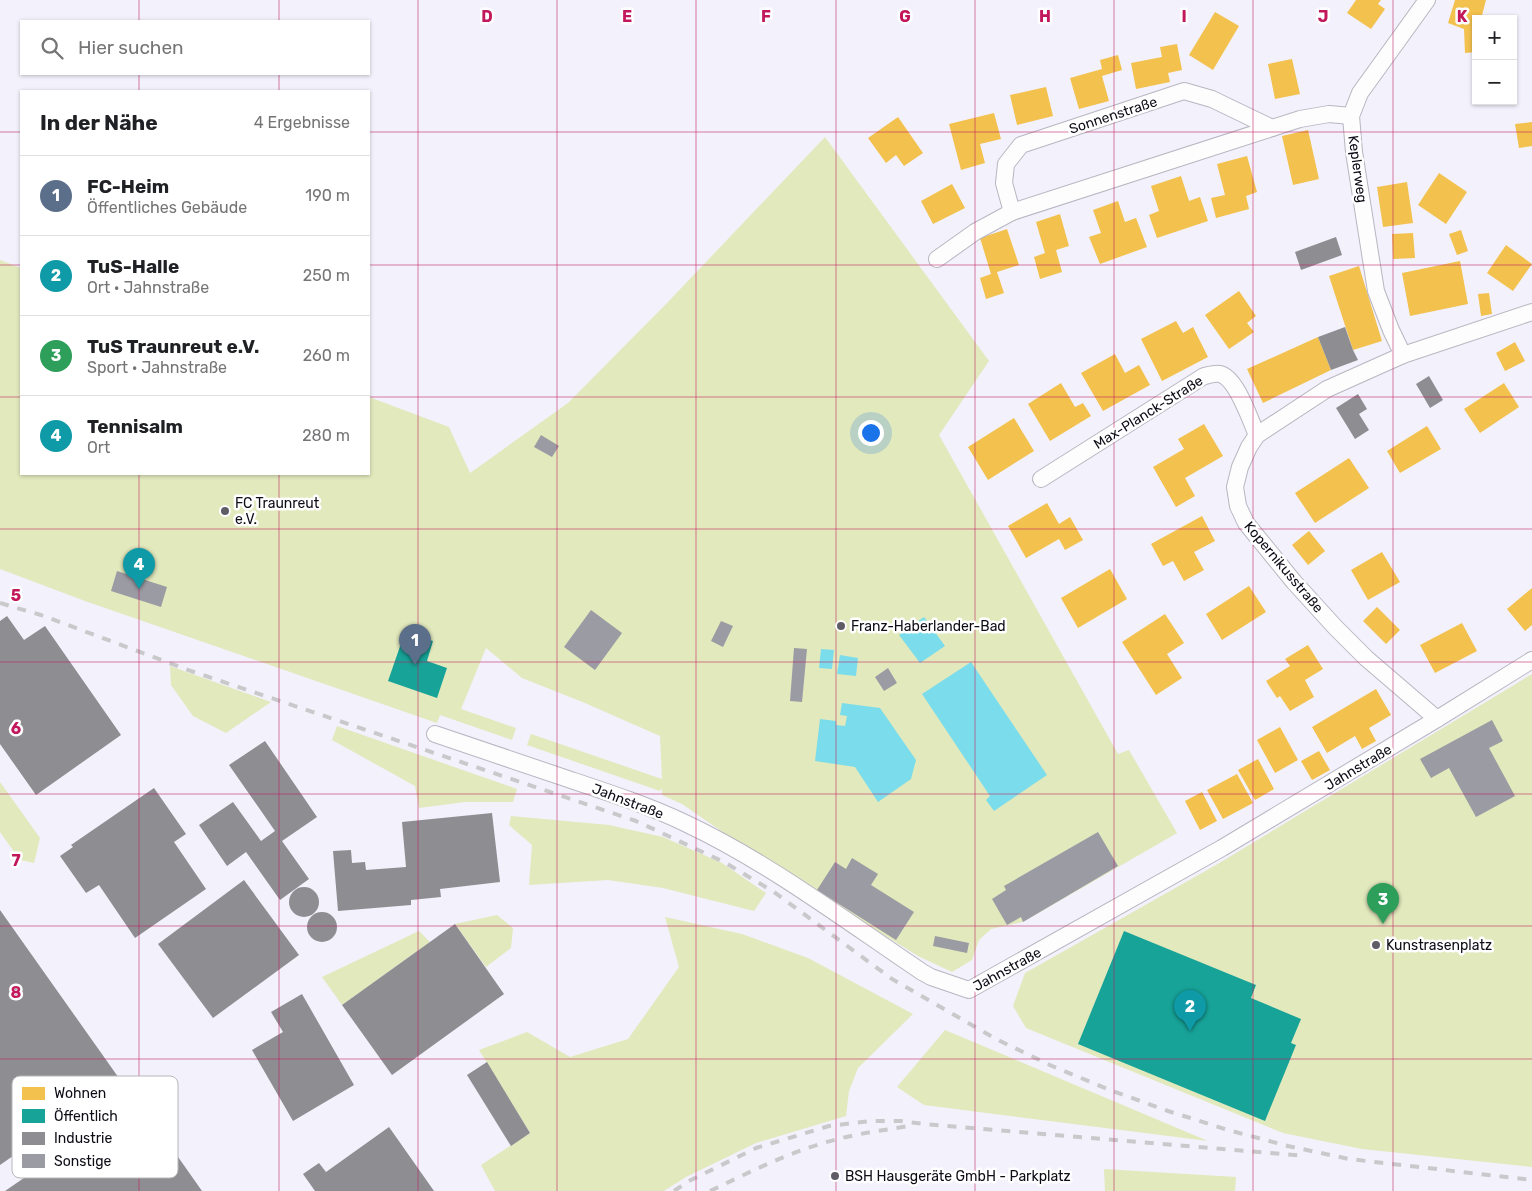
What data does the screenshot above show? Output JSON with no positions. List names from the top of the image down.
{
  "streets": {
    "street": [
      "Sonnenstraße",
      "Keplerweg",
      "Max-Planck-Straße",
      "Kopernikusstraße",
      "Jahnstraße"
    ]
  },
  "crossings": [
    ["Keplerweg", "Kopernikusstraße"],
    ["Max-Planck-Straße", "Kopernikusstraße"],
    ["Kopernikusstraße", "Jahnstraße"]
  ],
  "places": [
    "FC Traunreut e.V.",
    "Franz-Haberlander-Bad",
    "Kunstrasenplatz",
    "BSH Hausgeräte GmbH - Parkplatz"
  ],
  "legend": [
    "Wohnen",
    "Öffentlich",
    "Industrie",
    "Sonstige"
  ],
  "page": {
    "map_buttons": ["+", "−"],
    "search": "Hier suchen",
    "heading": ["In der Nähe", "4 Ergebnisse"],
    "list": [
      {
        "mark": "1",
        "name": "FC-Heim",
        "note": "Öffentliches Gebäude",
        "value": "190 m"
      },
      {
        "mark": "2",
        "name": "TuS-Halle",
        "note": "Ort · Jahnstraße",
        "value": "250 m"
      },
      {
        "mark": "3",
        "name": "TuS Traunreut e.V.",
        "note": "Sport · Jahnstraße",
        "value": "260 m"
      },
      {
        "mark": "4",
        "name": "Tennisalm",
        "note": "Ort",
        "value": "280 m"
      }
    ],
    "pins": [
      "4",
      "1",
      "3",
      "2"
    ]
  },
  "grid": {
    "columns": [
      "D",
      "E",
      "F",
      "G",
      "H",
      "I",
      "J",
      "K"
    ],
    "rows": [
      "5",
      "6",
      "7",
      "8"
    ]
  }
}
